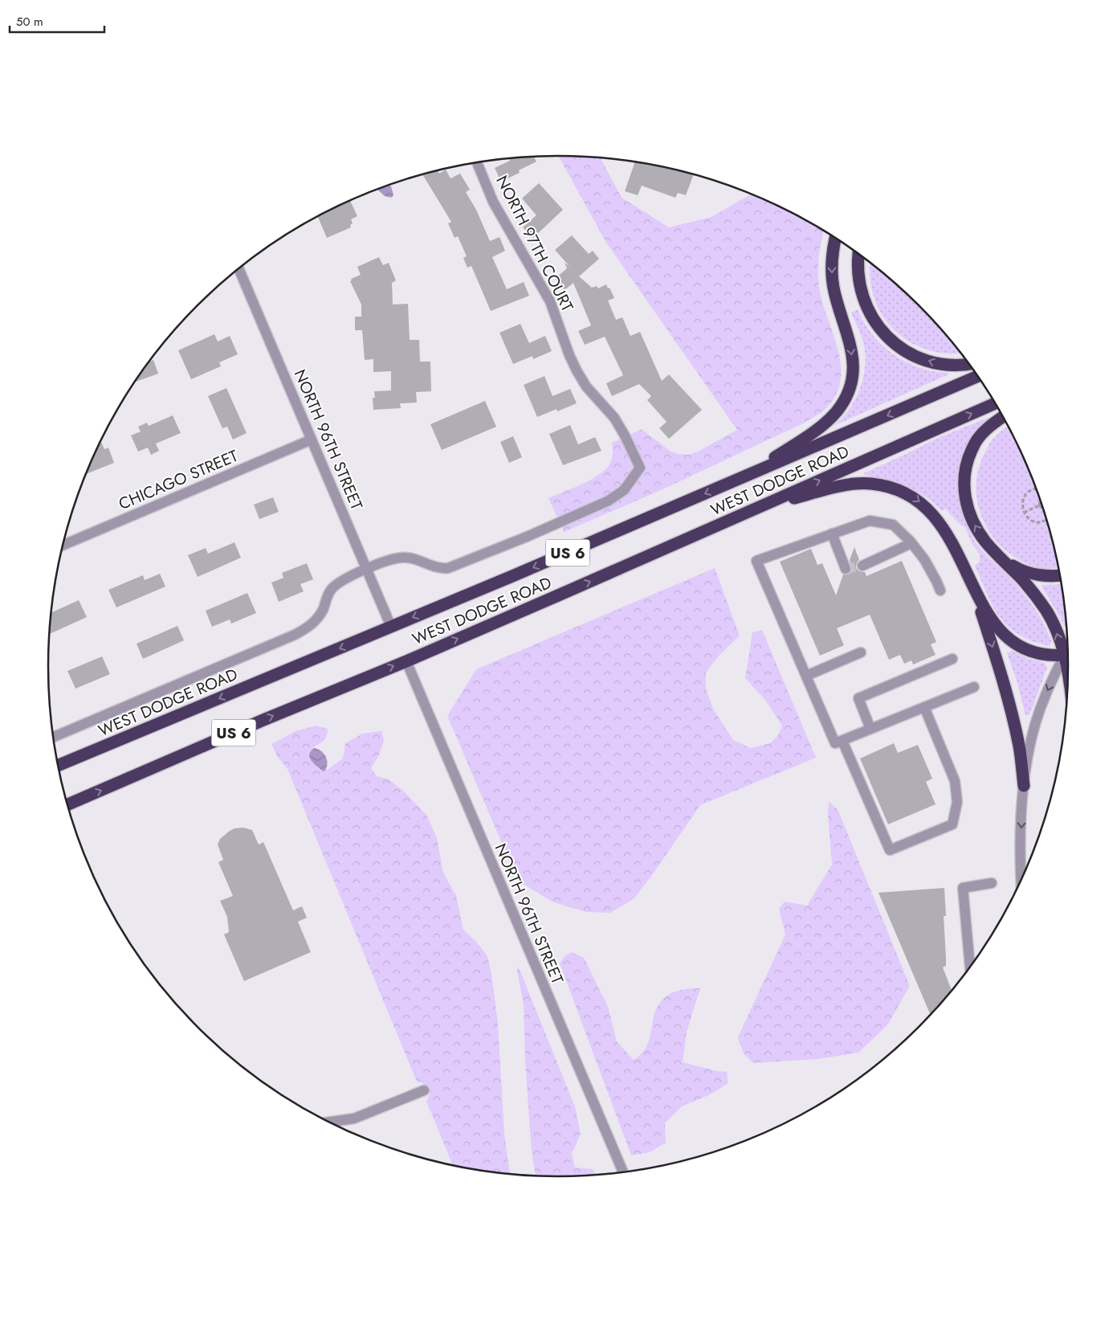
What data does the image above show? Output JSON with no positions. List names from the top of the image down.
{
  "streets": {
    "highway": ["WEST DODGE ROAD", "US 6"],
    "street": ["NORTH 97TH COURT", "NORTH 96TH STREET", "CHICAGO STREET"]
  },
  "crossings": [
    ["NORTH 97TH COURT", "NORTH 96TH STREET"],
    ["NORTH 96TH STREET", "CHICAGO STREET"],
    ["NORTH 96TH STREET", "WEST DODGE ROAD"]
  ],
  "scale_bar": "50 m"
}
